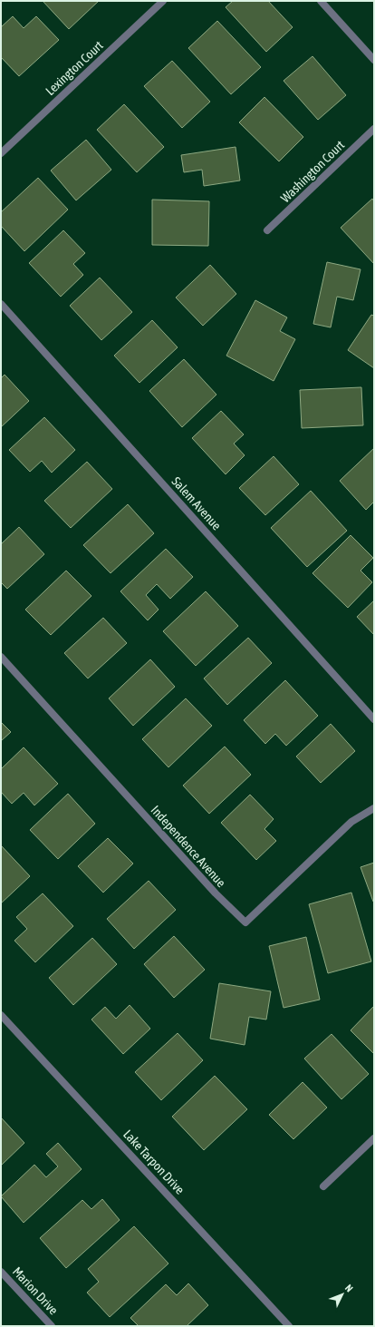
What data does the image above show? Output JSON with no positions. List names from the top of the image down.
{
  "streets": {
    "street": [
      "Lexington Court",
      "Washington Court",
      "Salem Avenue",
      "Independence Avenue",
      "Lake Tarpon Drive",
      "Marion Drive"
    ]
  },
  "north": "top right"
}
